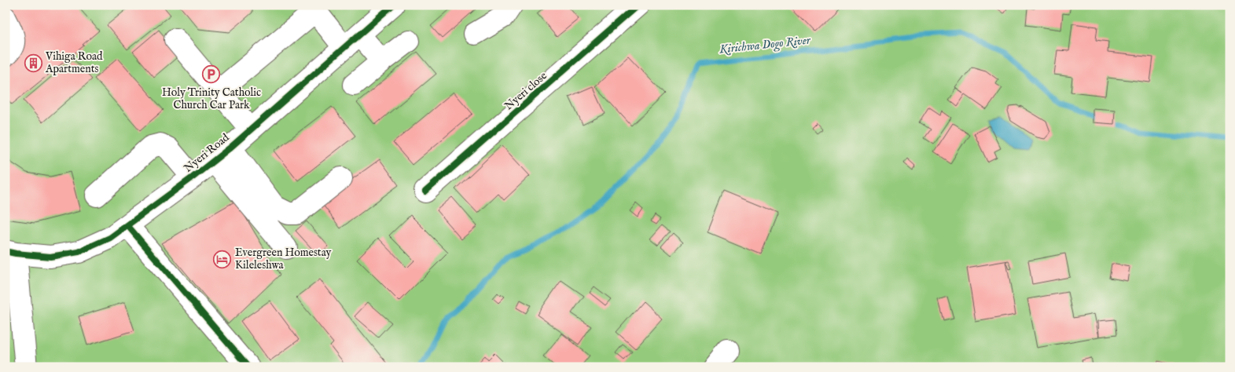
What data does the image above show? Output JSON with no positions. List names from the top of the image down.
{
  "streets": {
    "street": ["Nyeri close", "Nyeri Road"]
  },
  "water": ["Kirichwa Dogo River"],
  "places": {
    "building": ["Vihiga Road Apartments"],
    "parking": ["Holy Trinity Catholic Church Car Park"],
    "hotel": ["Evergreen Homestay Kileleshwa"]
  }
}
